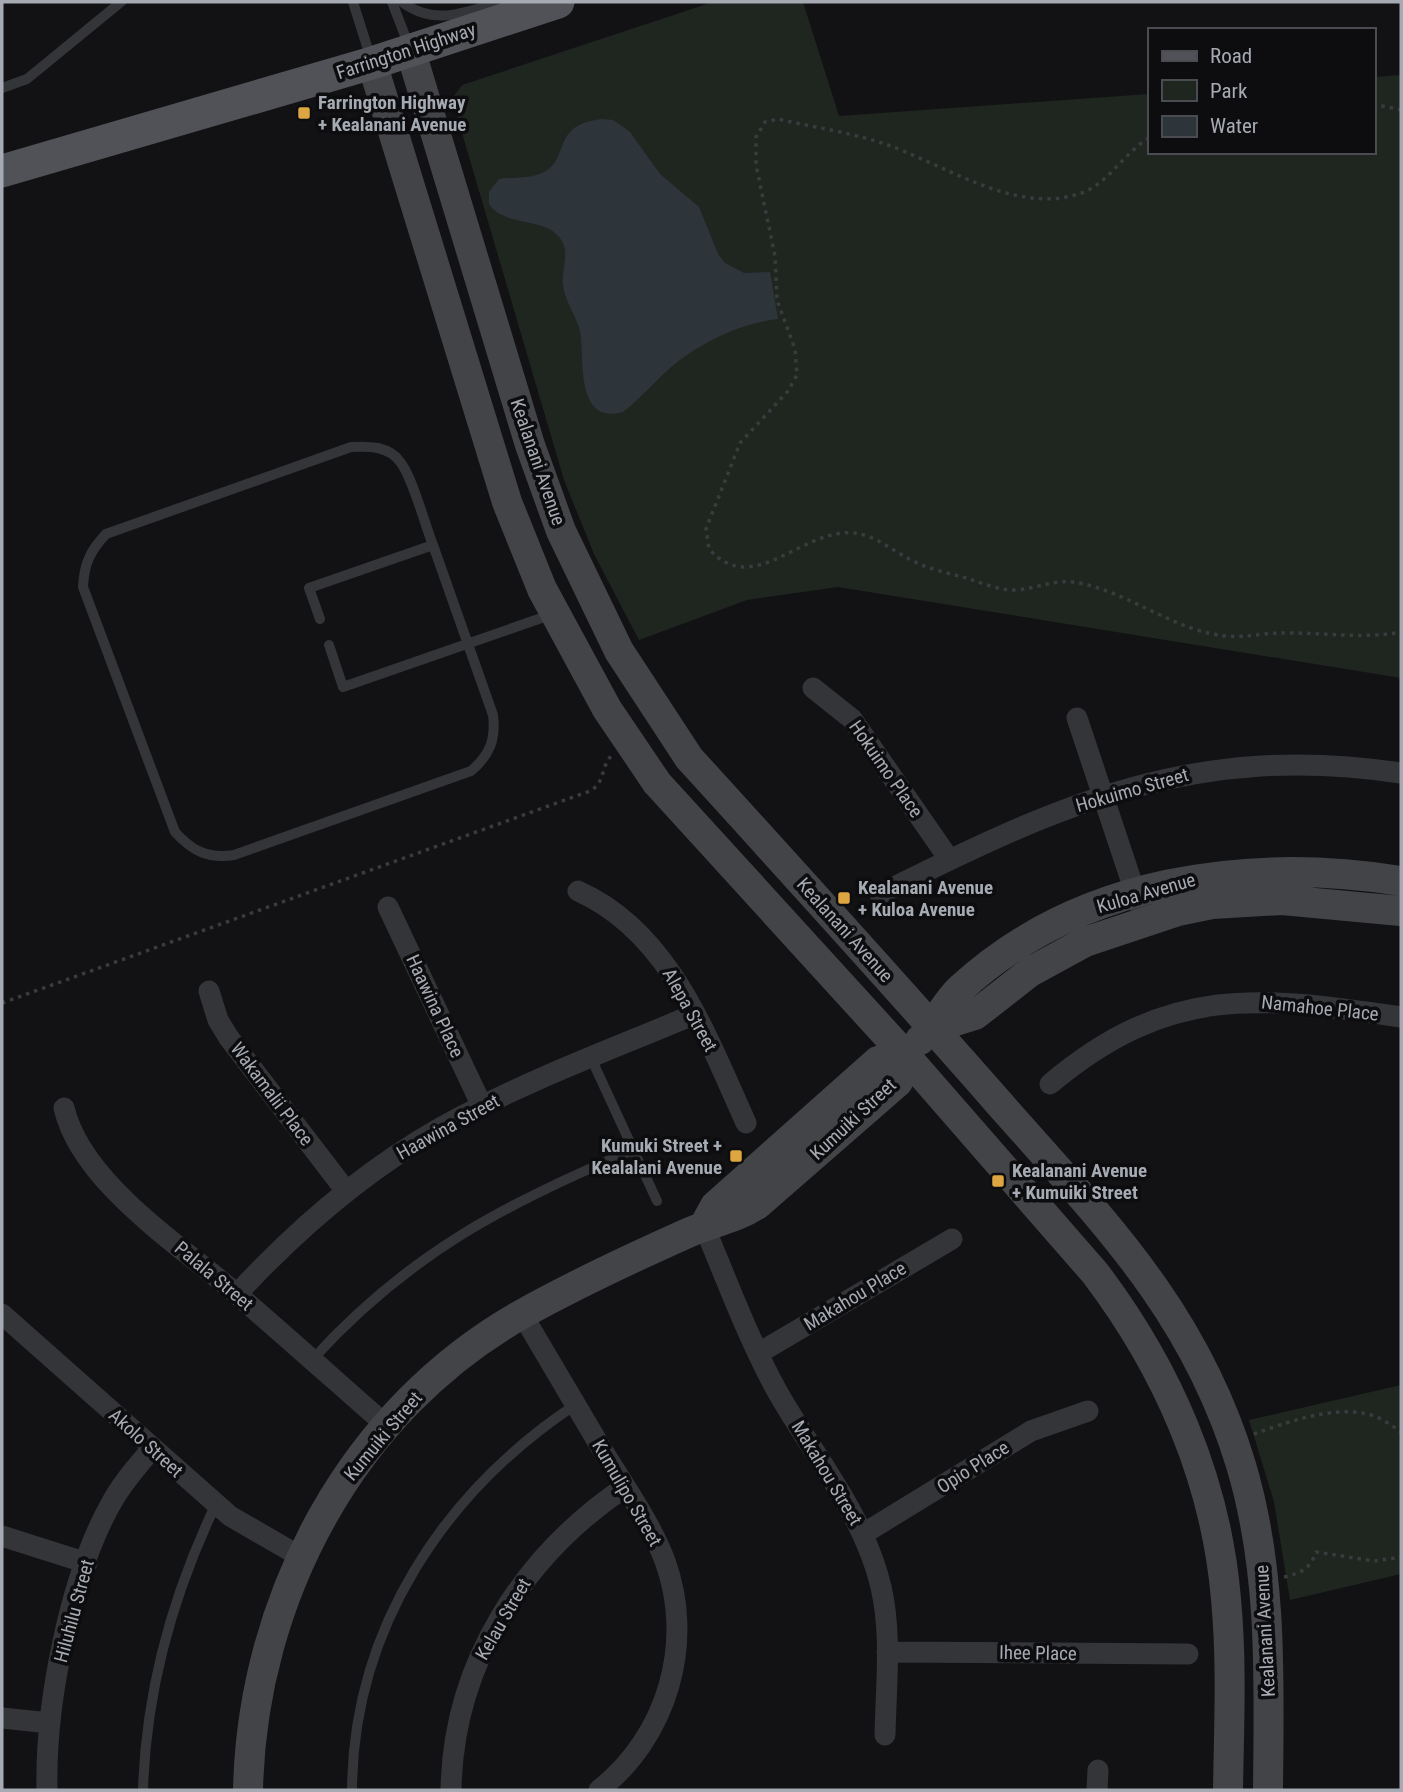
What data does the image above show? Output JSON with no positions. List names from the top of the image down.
{
  "streets": {
    "main road": ["Farrington Highway"],
    "street": [
      "Kealanani Avenue",
      "Hokuimo Place",
      "Hokuimo Street",
      "Kuloa Avenue",
      "Haawina Place",
      "Namahoe Place",
      "Alepa Street",
      "Wakamalii Place",
      "Kumuiki Street",
      "Haawina Street",
      "Palala Street",
      "Makahou Place",
      "Akolo Street",
      "Opio Place",
      "Makahou Street",
      "Kumulipo Street",
      "Hiluhilu Street",
      "Kelau Street",
      "Ihee Place"
    ]
  },
  "crossings": [
    ["Farrington Highway", "Kealanani Avenue"],
    ["Kealanani Avenue", "Kuloa Avenue"],
    ["Kealanani Avenue", "Kumuiki Street"],
    ["Hokuimo Place", "Hokuimo Street"],
    ["Kuloa Avenue", "Kumuiki Street"],
    ["Haawina Place", "Haawina Street"],
    ["Alepa Street", "Haawina Street"],
    ["Wakamalii Place", "Haawina Street"],
    ["Kumuiki Street", "Palala Street"],
    ["Kumuiki Street", "Akolo Street"],
    ["Kumuiki Street", "Makahou Street"],
    ["Kumuiki Street", "Kumulipo Street"],
    ["Haawina Street", "Palala Street"],
    ["Makahou Place", "Makahou Street"],
    ["Akolo Street", "Hiluhilu Street"],
    ["Opio Place", "Makahou Street"],
    ["Makahou Street", "Ihee Place"],
    ["Kumulipo Street", "Kelau Street"]
  ],
  "places": {
    "transit": [
      "Farrington Highway + Kealanani Avenue",
      "Kealanani Avenue + Kuloa Avenue",
      "Kumuki Street + Kealalani Avenue",
      "Kealanani Avenue + Kumuiki Street"
    ]
  },
  "legend": ["Road", "Park", "Water"]
}
